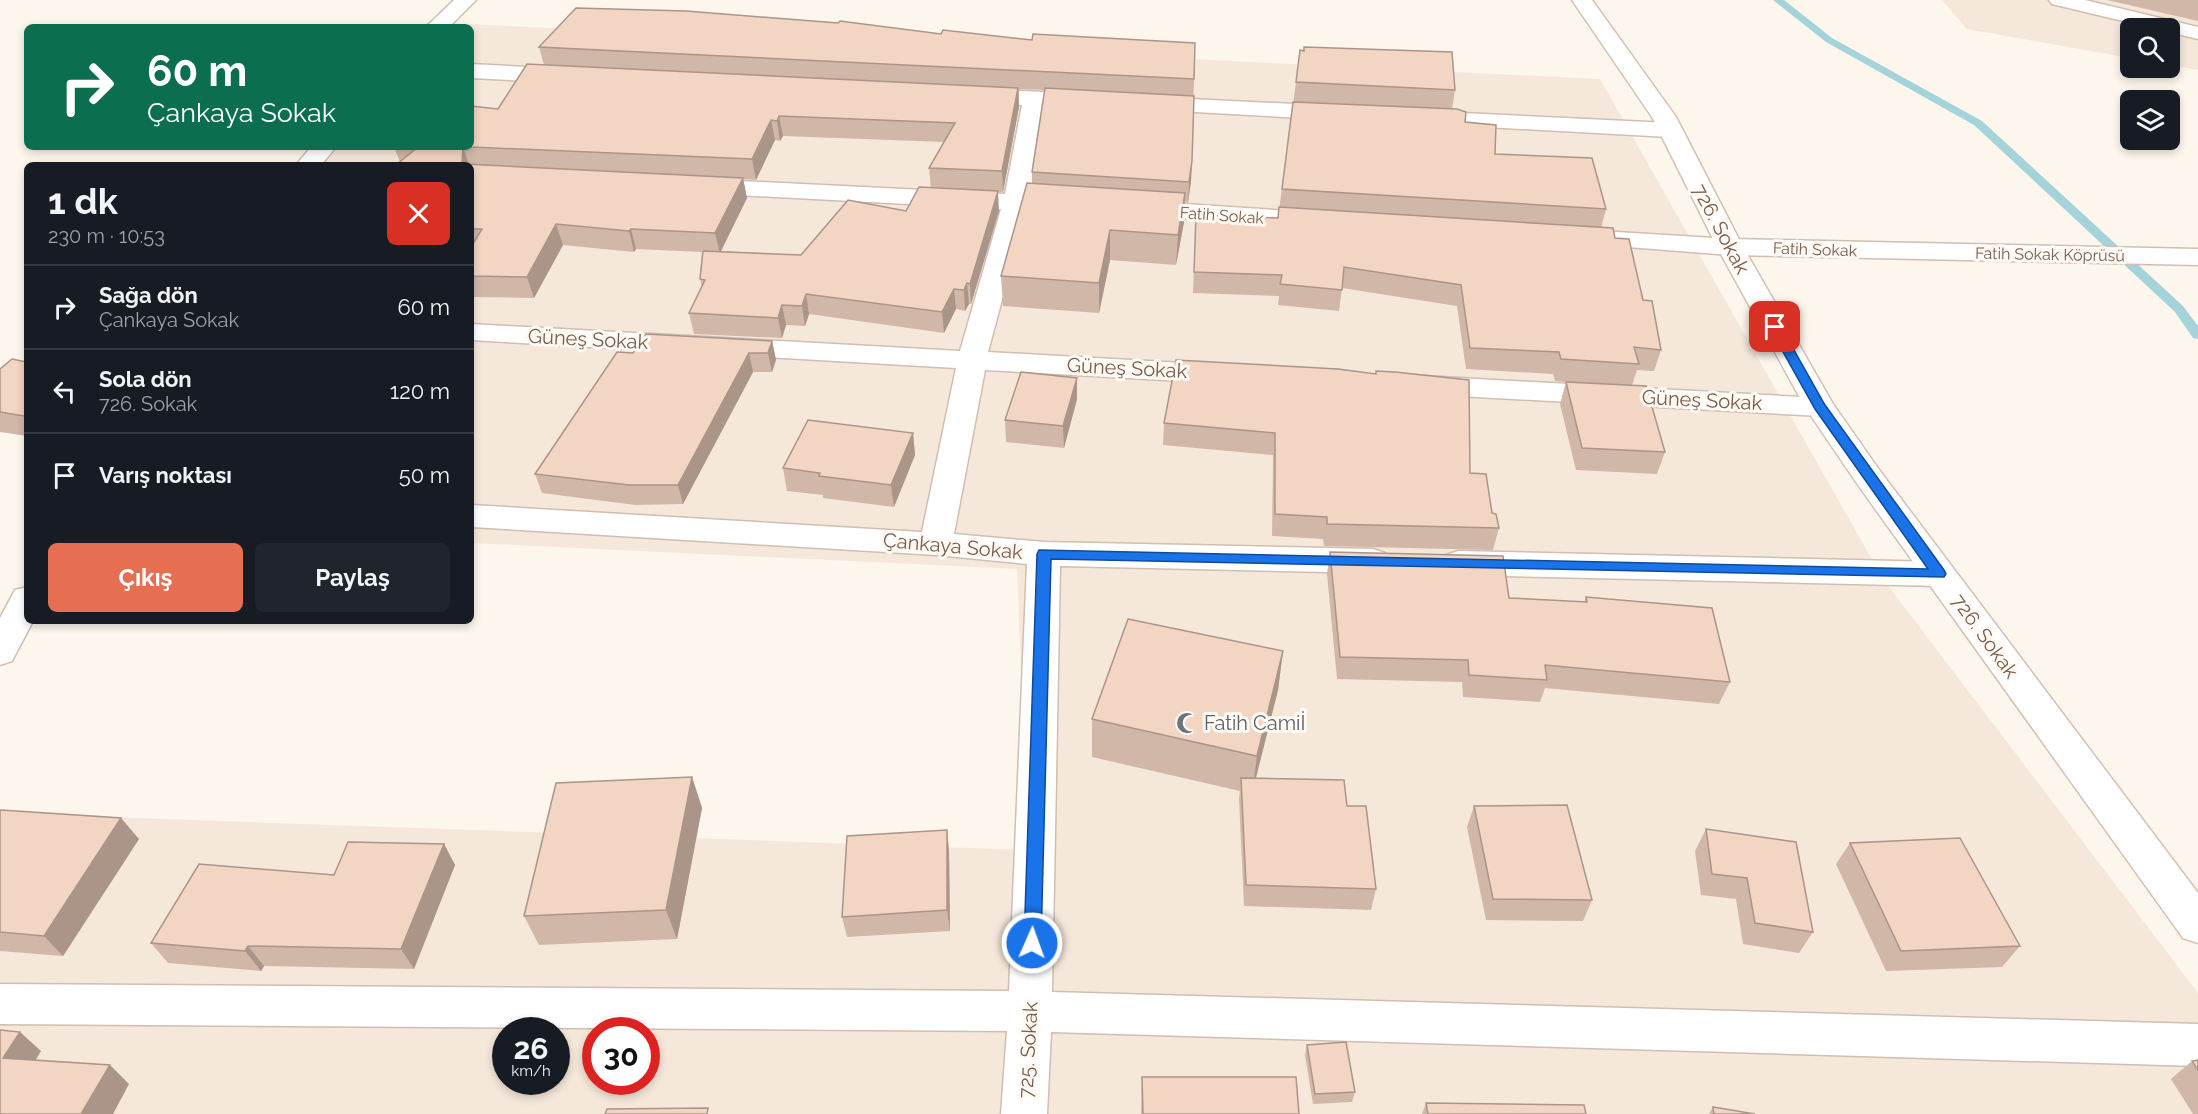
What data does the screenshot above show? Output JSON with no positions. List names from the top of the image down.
{
  "streets": {
    "street": [
      "Fatih Sokak",
      "726. Sokak",
      "Fatih Sokak Köprüsü",
      "Güneş Sokak",
      "Çankaya Sokak",
      "725. Sokak"
    ]
  },
  "crossings": [
    ["Fatih Sokak", "726. Sokak"],
    ["Fatih Sokak", "Fatih Sokak Köprüsü"],
    ["726. Sokak", "Güneş Sokak"],
    ["726. Sokak", "Çankaya Sokak"],
    ["Çankaya Sokak", "725. Sokak"]
  ],
  "places": {
    "mosque": ["Fatih Camiİ"]
  },
  "page": {
    "turn": ["60 m", "Çankaya Sokak"],
    "heading": ["1 dk", "230 m · 10:53"],
    "list": [
      {
        "name": "Sağa dön",
        "note": "Çankaya Sokak",
        "value": "60 m"
      },
      {
        "name": "Sola dön",
        "note": "726. Sokak",
        "value": "120 m"
      },
      {
        "name": "Varış noktası",
        "value": "50 m"
      }
    ],
    "buttons": ["Çıkış", "Paylaş"],
    "speed": "26 km/h",
    "limit": "30"
  }
}
